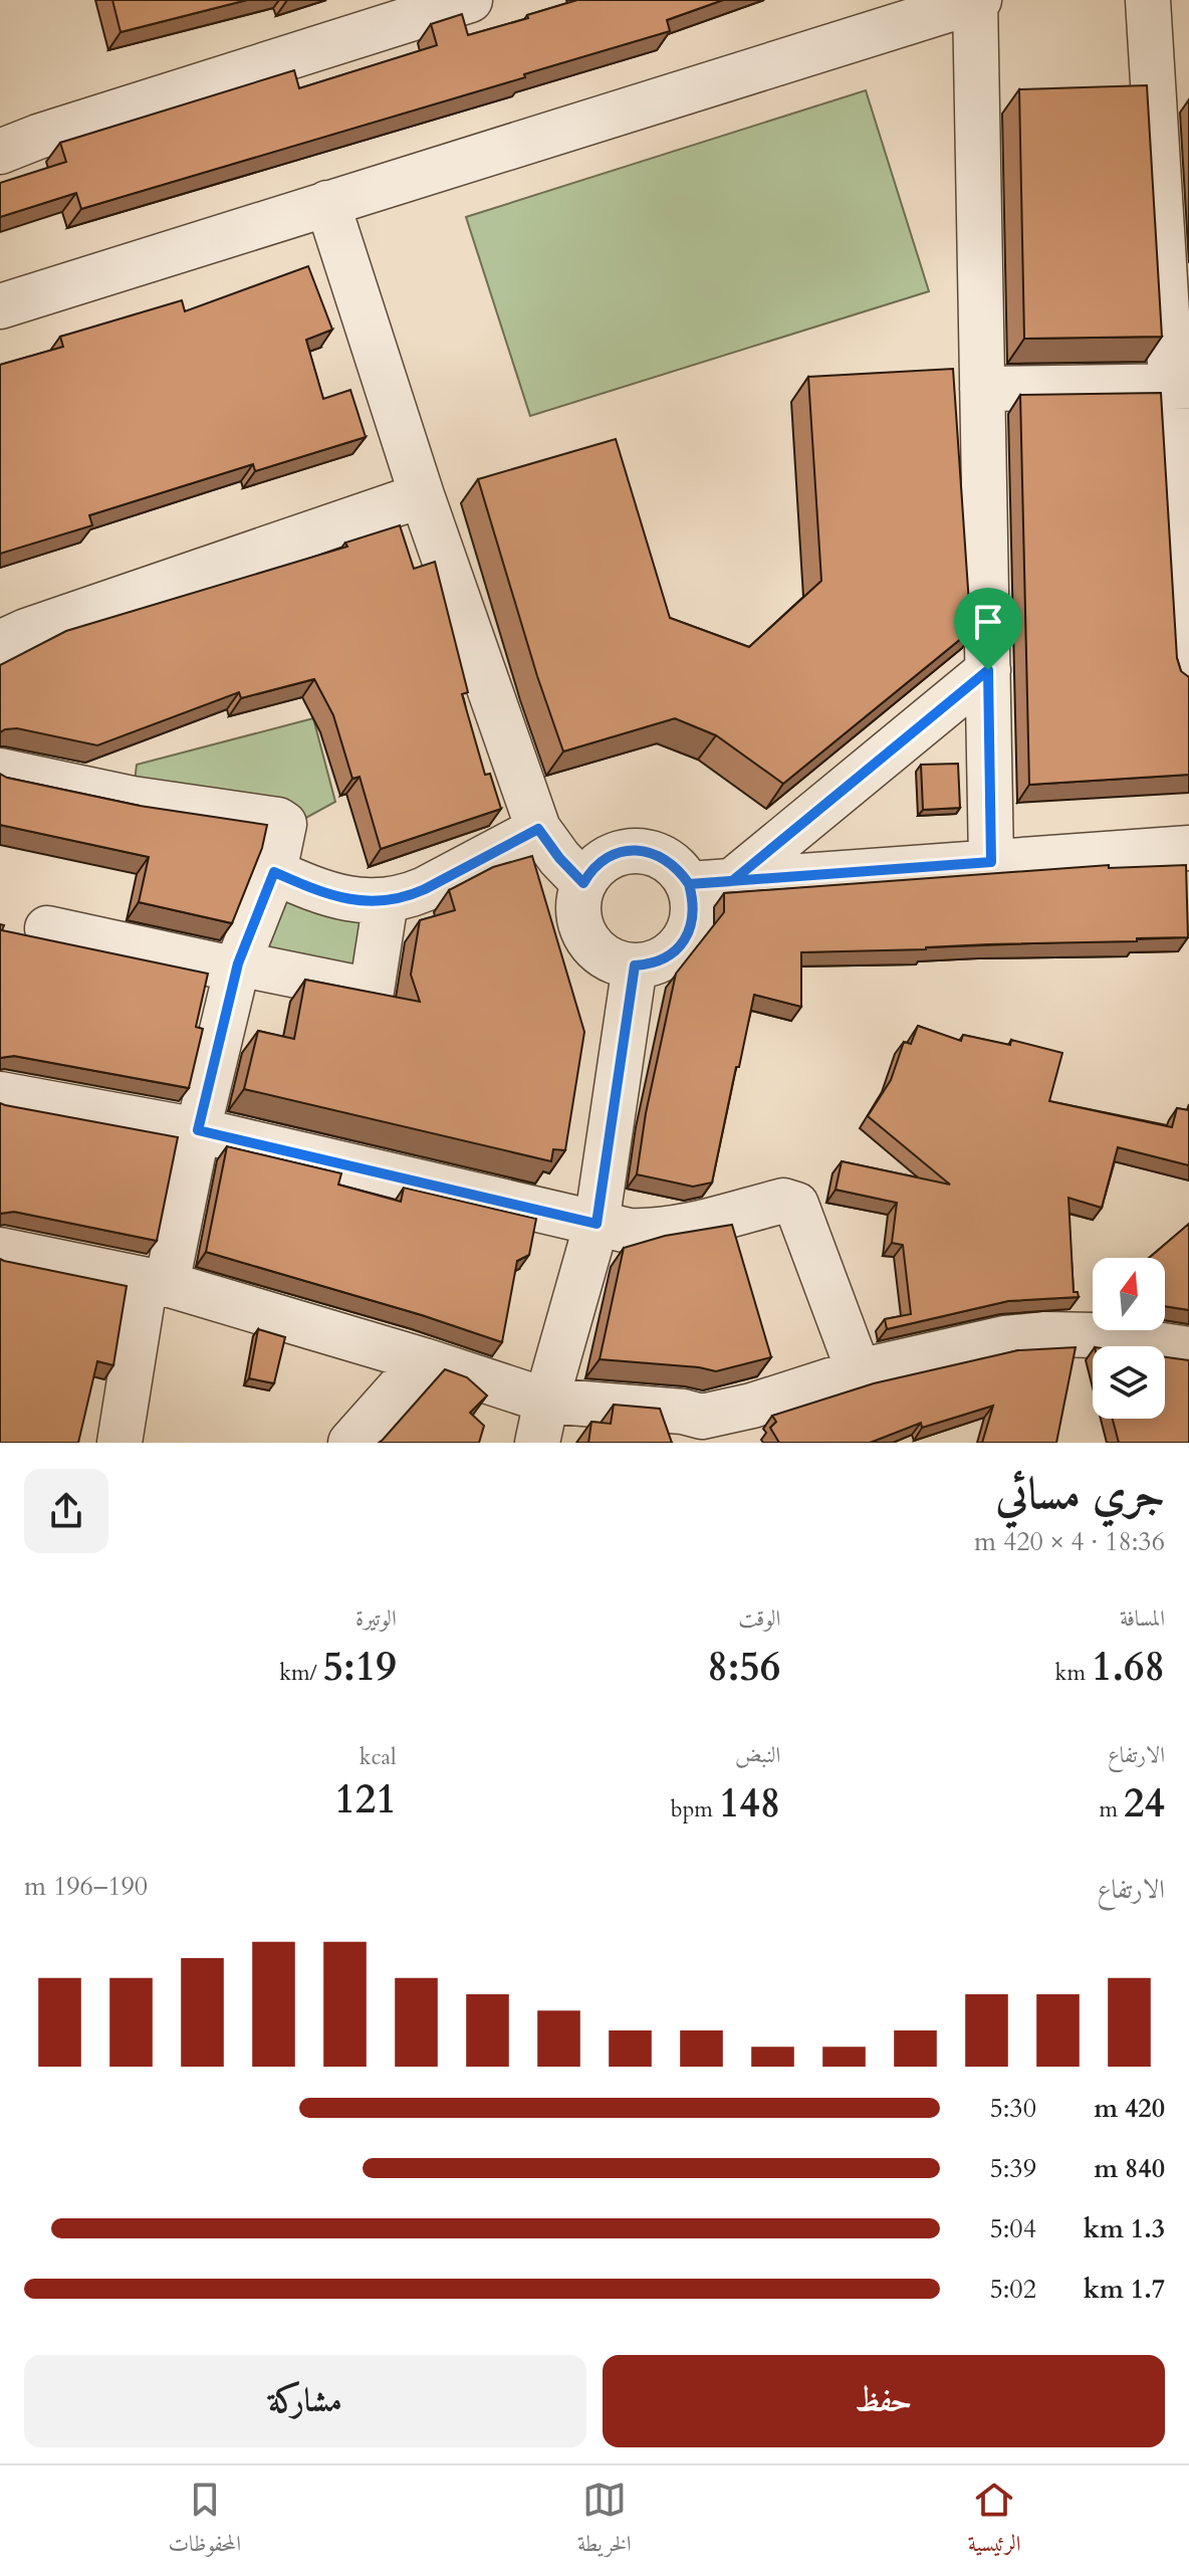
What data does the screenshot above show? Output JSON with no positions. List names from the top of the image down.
{
  "north": "top",
  "page": {
    "heading": ["جري مسائي", "18:36 · 4 × 420 m"],
    "stats": [
      ["المسافة", "1.68 km"],
      ["الوقت", "8:56"],
      ["الوتيرة", "5:19 /km"],
      ["الارتفاع", "24 m"],
      ["النبض", "148 bpm"],
      ["kcal", "121"]
    ],
    "chart": ["الارتفاع", "190–196 m"],
    "list": [
      {
        "name": "420 m",
        "note": "5:30"
      },
      {
        "name": "840 m",
        "note": "5:39"
      },
      {
        "name": "1.3 km",
        "note": "5:04"
      },
      {
        "name": "1.7 km",
        "note": "5:02"
      }
    ],
    "buttons": ["حفظ", "مشاركة"],
    "tabs": ["الرئيسية", "الخريطة", "المحفوظات"]
  }
}
